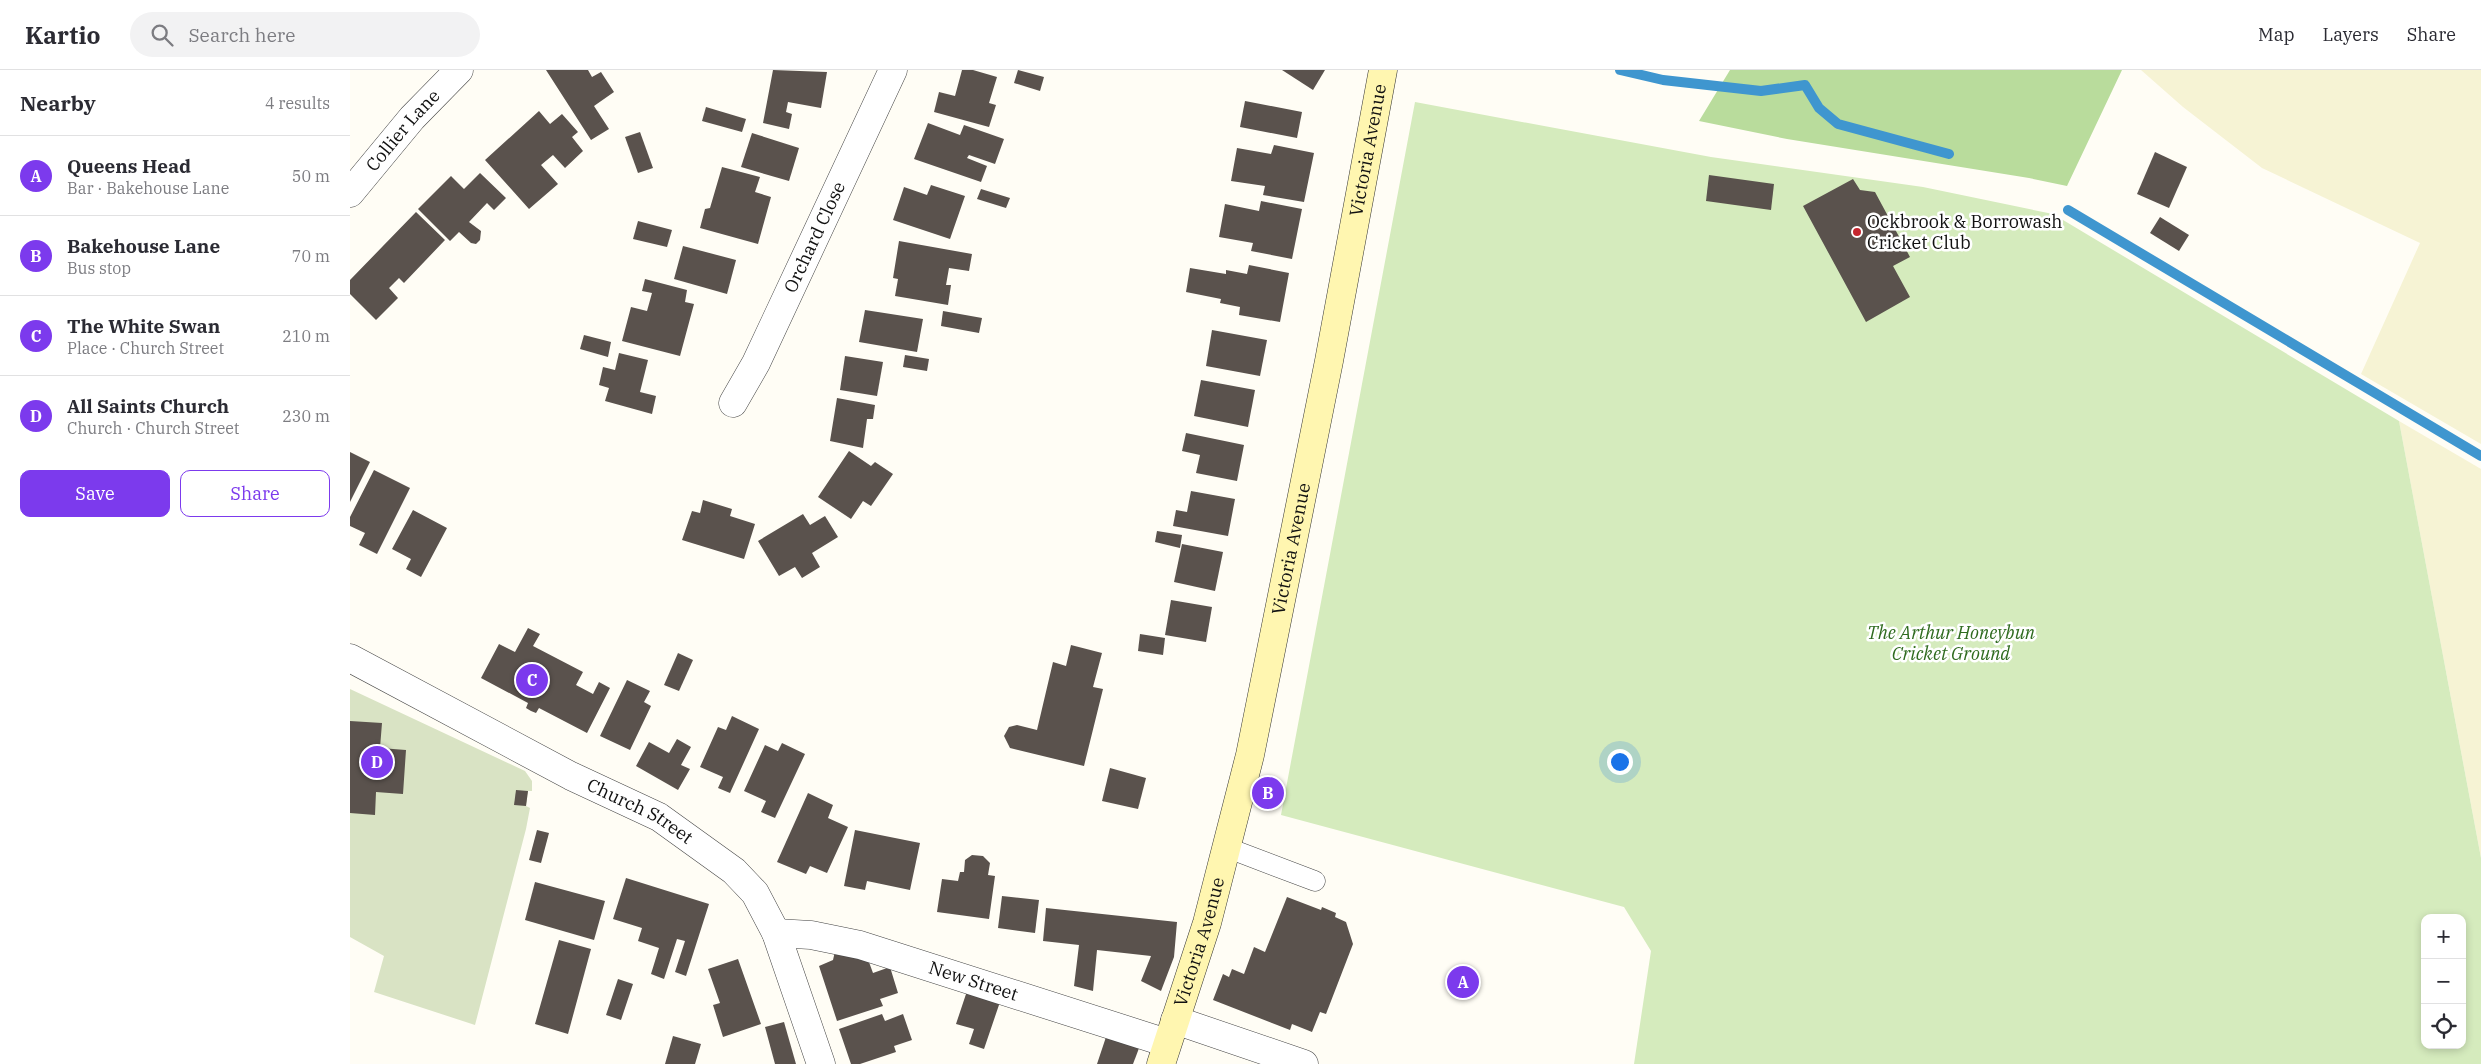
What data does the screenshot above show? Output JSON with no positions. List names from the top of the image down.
{
  "streets": {
    "street": [
      "Collier Lane",
      "Victoria Avenue",
      "Orchard Close",
      "Church Street",
      "New Street"
    ]
  },
  "crossings": [
    ["Victoria Avenue", "New Street"],
    ["Church Street", "New Street"]
  ],
  "parks": ["The Arthur Honeybun Cricket Ground"],
  "places": ["Ockbrook & Borrowash Cricket Club"],
  "page": {
    "header": "Kartio",
    "search": "Search here",
    "nav": ["Map", "Layers", "Share"],
    "heading": ["Nearby", "4 results"],
    "list": [
      {
        "mark": "A",
        "name": "Queens Head",
        "note": "Bar · Bakehouse Lane",
        "value": "50 m"
      },
      {
        "mark": "B",
        "name": "Bakehouse Lane",
        "note": "Bus stop",
        "value": "70 m"
      },
      {
        "mark": "C",
        "name": "The White Swan",
        "note": "Place · Church Street",
        "value": "210 m"
      },
      {
        "mark": "D",
        "name": "All Saints Church",
        "note": "Church · Church Street",
        "value": "230 m"
      }
    ],
    "buttons": ["Save", "Share"],
    "pins": [
      "C",
      "D",
      "B",
      "A"
    ],
    "map_buttons": ["+", "−"]
  }
}
